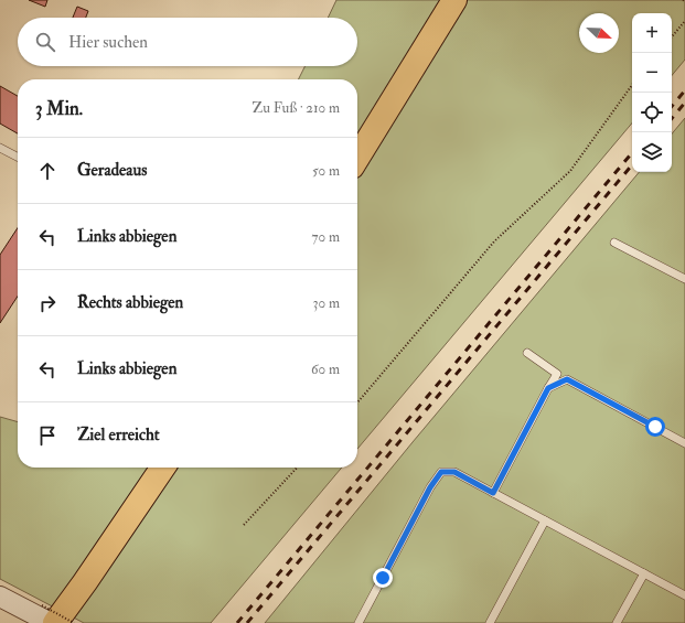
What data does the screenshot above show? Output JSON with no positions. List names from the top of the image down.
{
  "north": "bottom right",
  "page": {
    "map_buttons": ["+", "−"],
    "search": "Hier suchen",
    "heading": ["3 Min.", "Zu Fuß · 210 m"],
    "list": [
      ["Geradeaus", "50 m"],
      ["Links abbiegen", "70 m"],
      ["Rechts abbiegen", "30 m"],
      ["Links abbiegen", "60 m"],
      "Ziel erreicht"
    ]
  }
}
